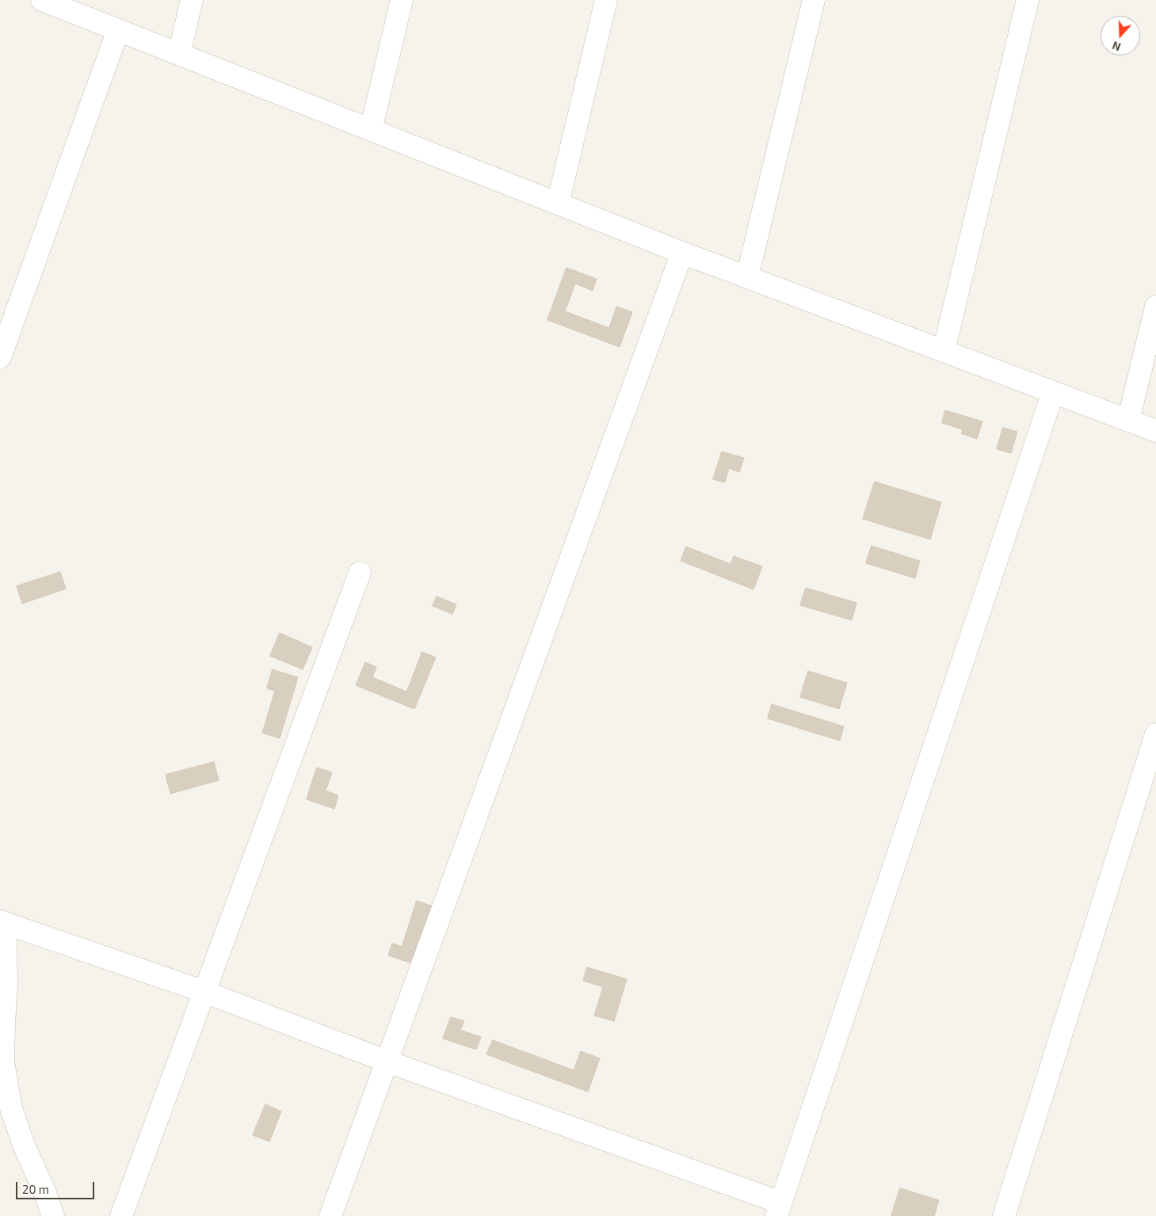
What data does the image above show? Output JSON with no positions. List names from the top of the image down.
{
  "scale_bar": "20 m",
  "north": "bottom"
}
